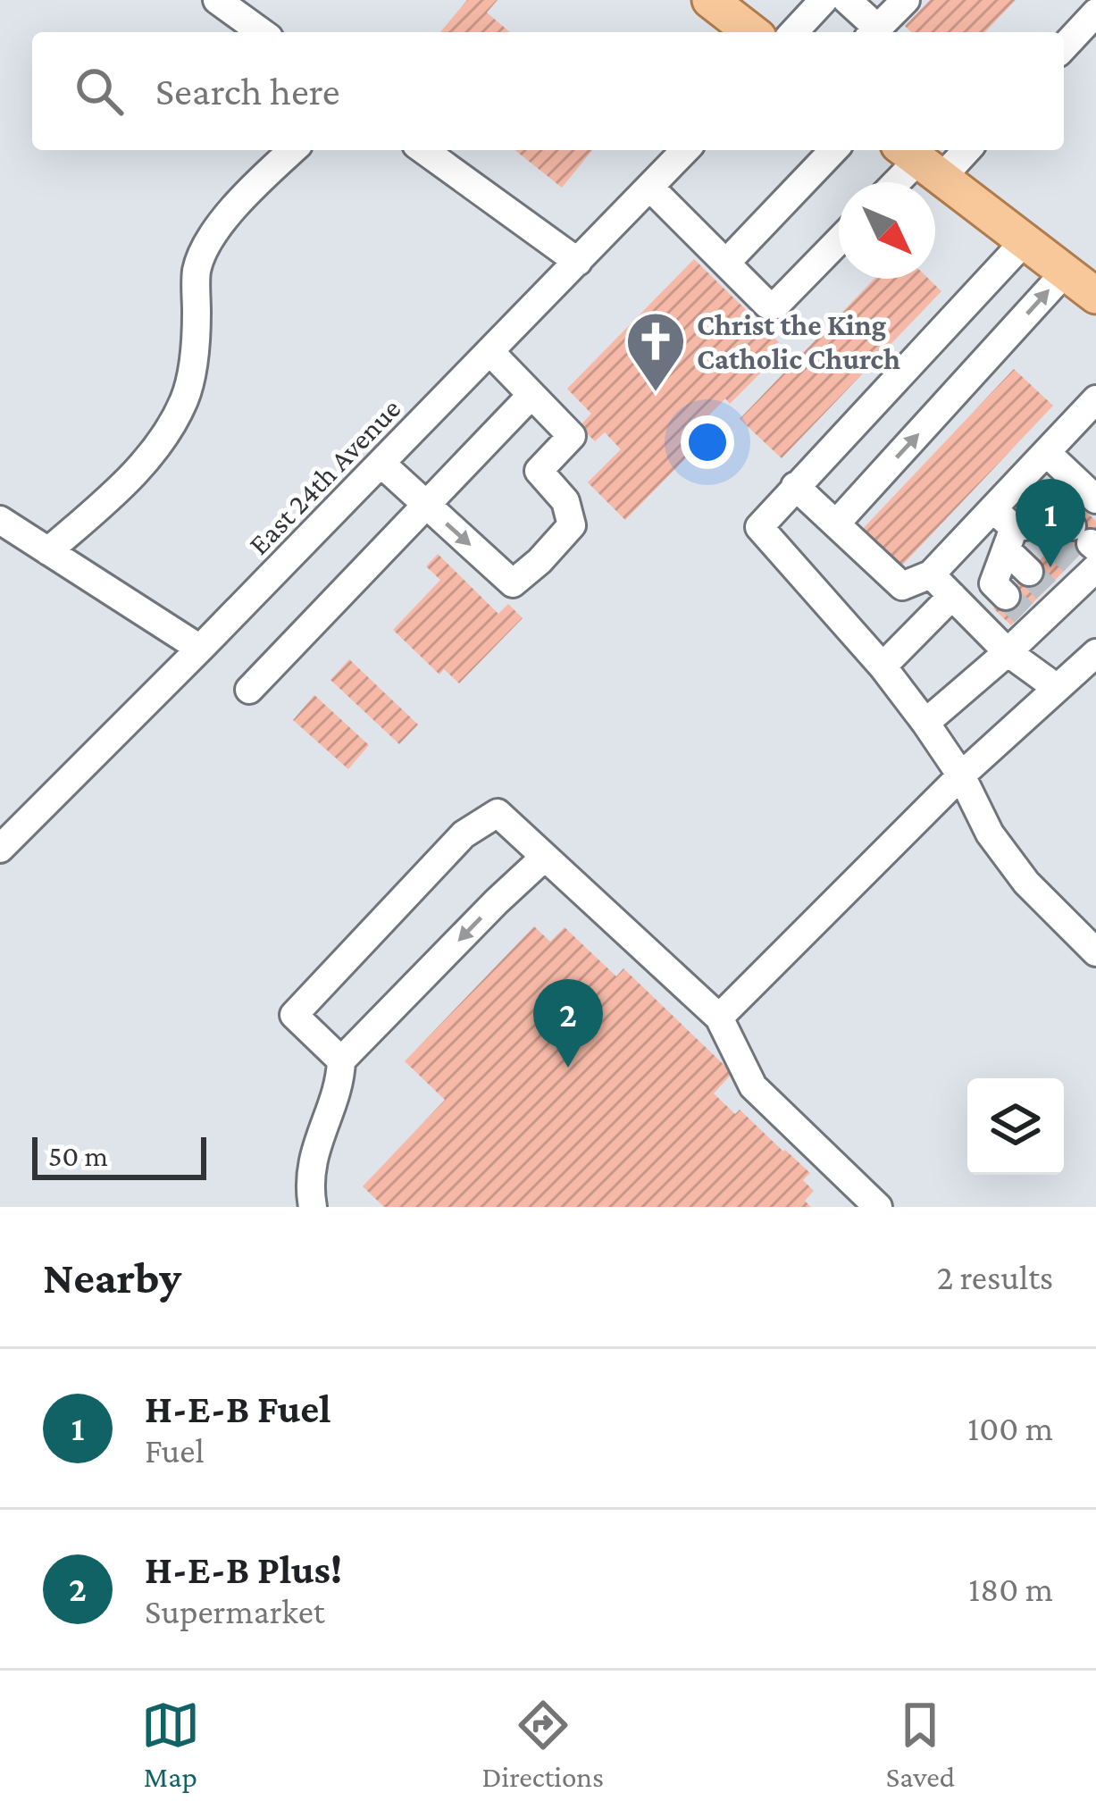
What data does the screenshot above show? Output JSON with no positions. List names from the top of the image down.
{
  "streets": {
    "street": ["East 24th Avenue"]
  },
  "places": {
    "church": ["Christ the King Catholic Church"]
  },
  "scale_bar": "50 m",
  "north": "bottom right",
  "page": {
    "search": "Search here",
    "pins": ["1", "2"],
    "scale": "50 m",
    "heading": ["Nearby", "2 results"],
    "list": [
      {
        "mark": "1",
        "name": "H-E-B Fuel",
        "note": "Fuel",
        "value": "100 m"
      },
      {
        "mark": "2",
        "name": "H-E-B Plus!",
        "note": "Supermarket",
        "value": "180 m"
      }
    ],
    "nav": ["Map", "Directions", "Saved"]
  }
}
